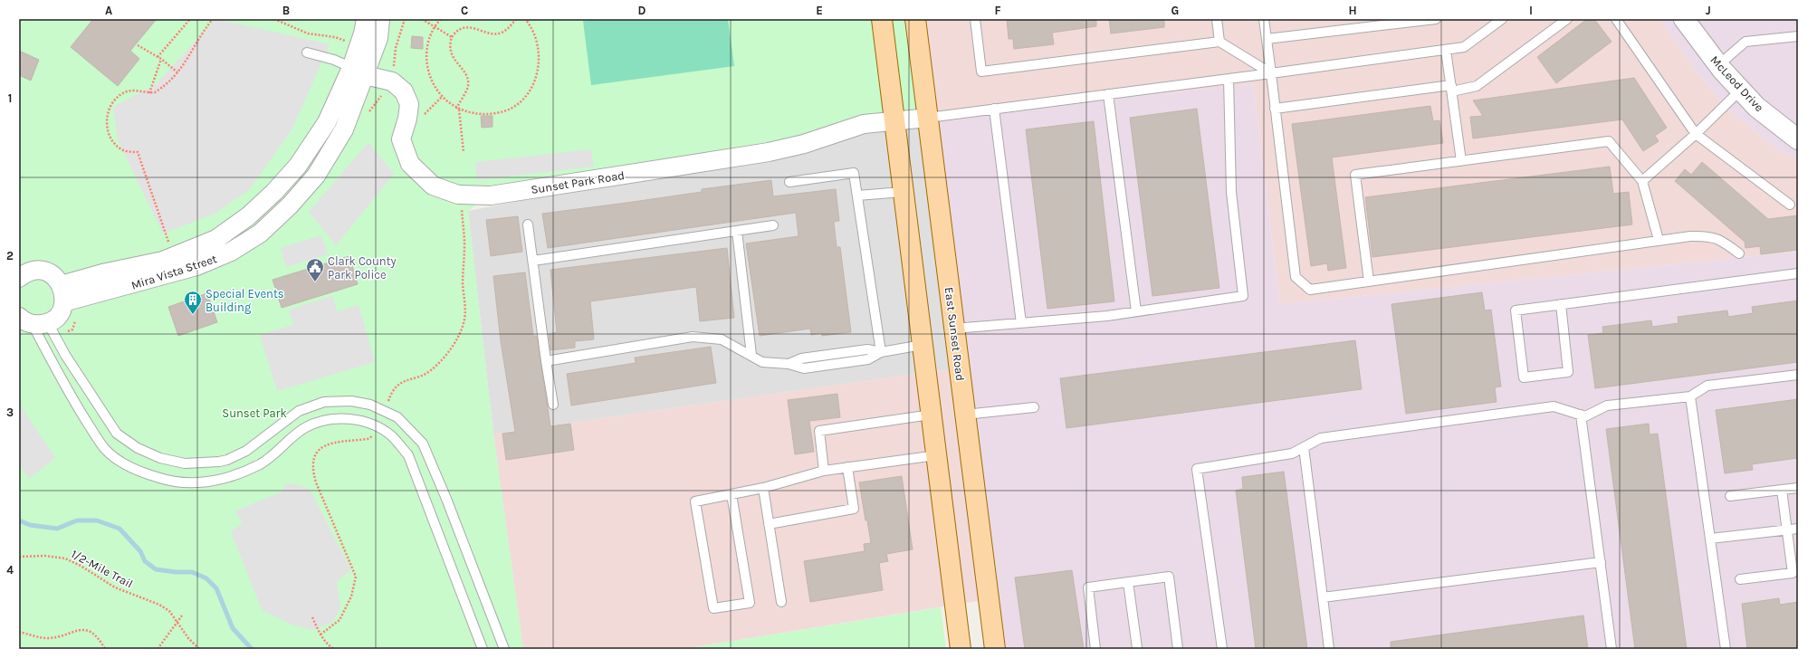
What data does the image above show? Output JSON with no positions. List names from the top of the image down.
{
  "streets": {
    "main road": ["East Sunset Road"],
    "street": ["McLeod Drive", "Sunset Park Road", "Mira Vista Street"],
    "path": ["1/2-Mile Trail"]
  },
  "crossings": [
    ["Sunset Park Road", "Mira Vista Street"],
    ["Sunset Park Road", "East Sunset Road"]
  ],
  "parks": ["Sunset Park"],
  "places": {
    "public building": ["Clark County Park Police"],
    "building": ["Special Events Building"]
  },
  "grid": {
    "columns": [
      "A",
      "B",
      "C",
      "D",
      "E",
      "F",
      "G",
      "H",
      "I",
      "J"
    ],
    "rows": [
      "1",
      "2",
      "3",
      "4"
    ]
  }
}
